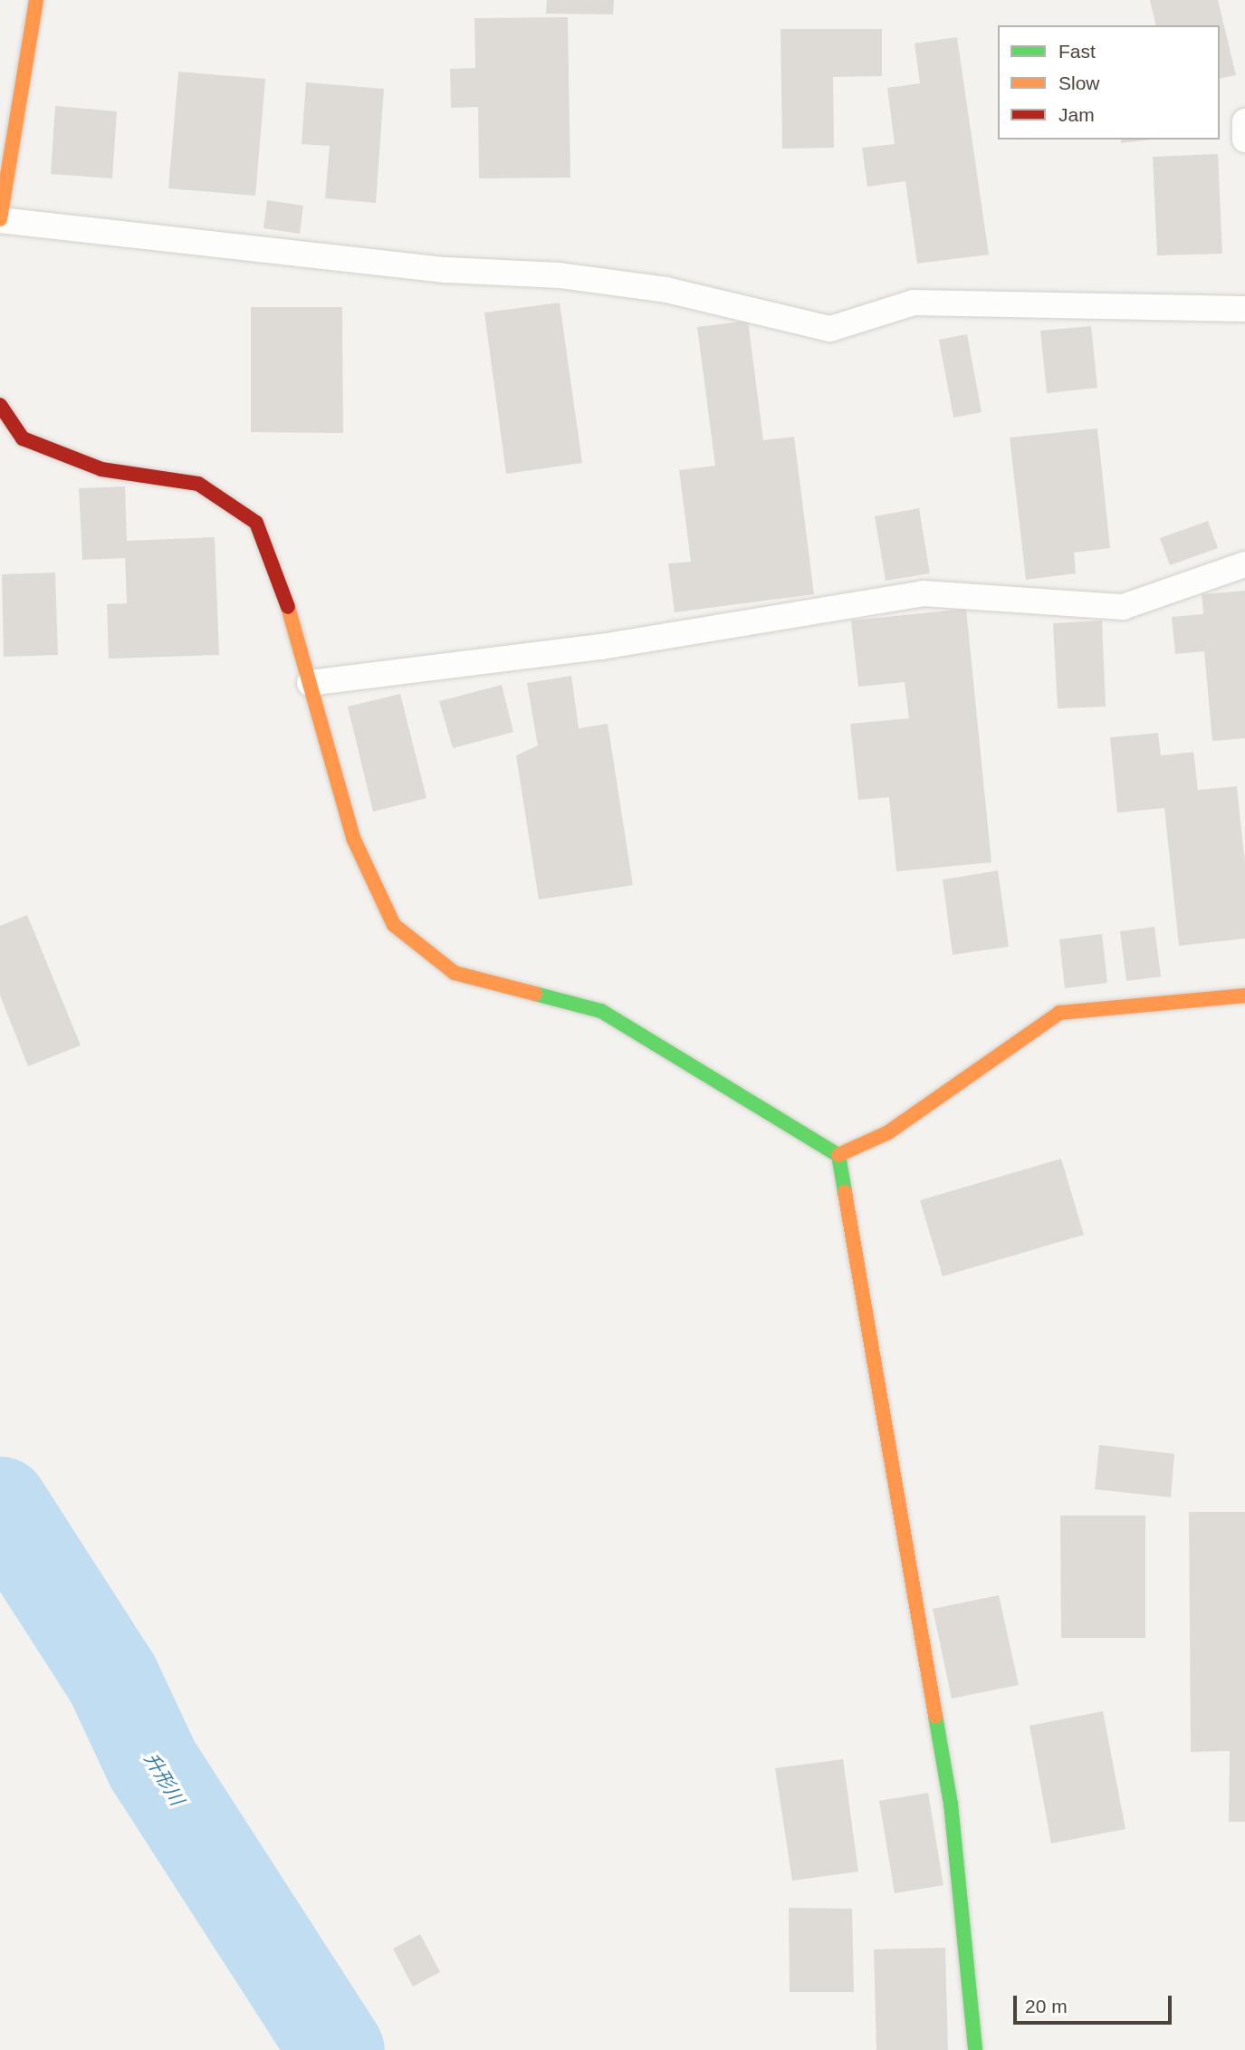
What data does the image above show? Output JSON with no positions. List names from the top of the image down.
{
  "water": ["升形川"],
  "legend": ["Fast", "Slow", "Jam"],
  "scale_bar": "20 m"
}
